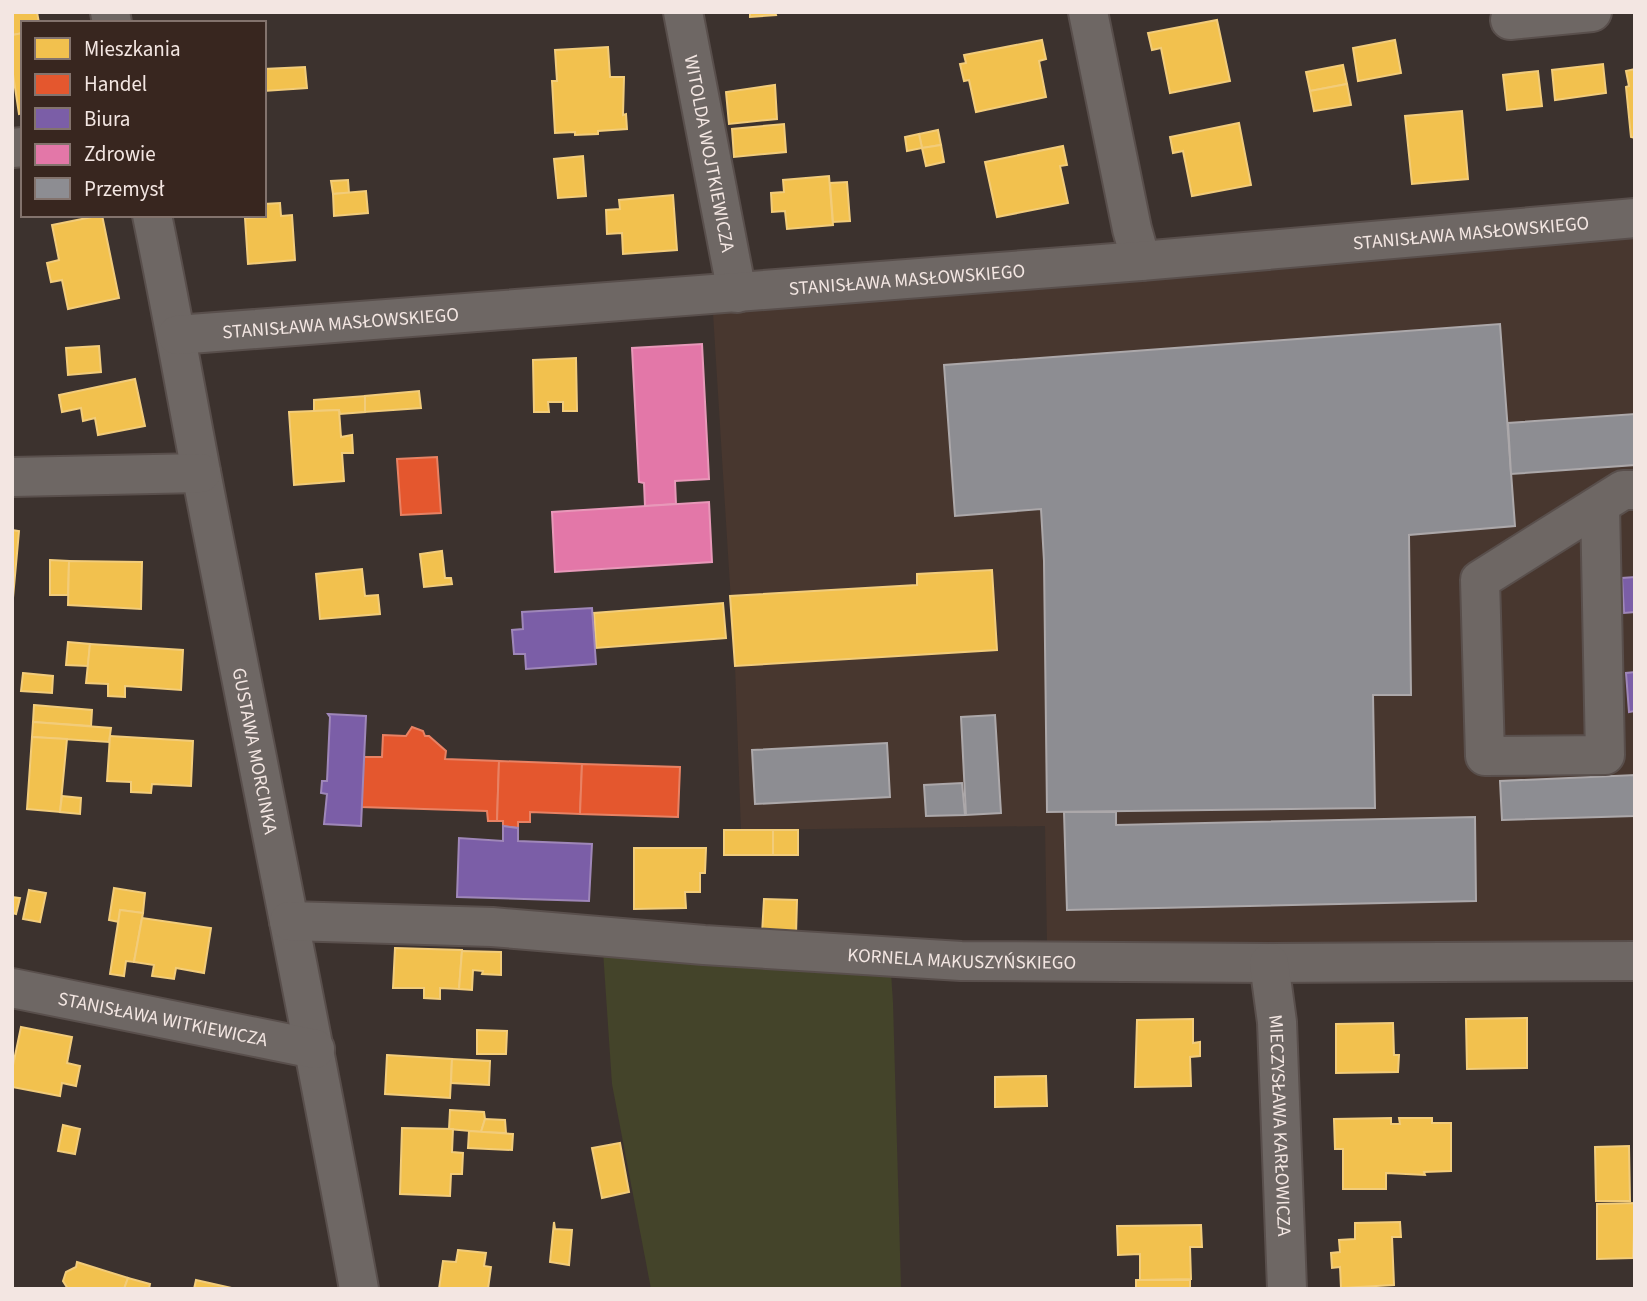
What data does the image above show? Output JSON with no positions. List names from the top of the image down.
{
  "streets": {
    "street": [
      "WITOLDA WOJTKIEWICZA",
      "STANISŁAWA MASŁOWSKIEGO",
      "GUSTAWA MORCINKA",
      "KORNELA MAKUSZYŃSKIEGO",
      "STANISŁAWA WITKIEWICZA",
      "MIECZYSŁAWA KARŁOWICZA"
    ]
  },
  "crossings": [
    ["WITOLDA WOJTKIEWICZA", "STANISŁAWA MASŁOWSKIEGO"],
    ["STANISŁAWA MASŁOWSKIEGO", "GUSTAWA MORCINKA"],
    ["GUSTAWA MORCINKA", "KORNELA MAKUSZYŃSKIEGO"],
    ["GUSTAWA MORCINKA", "STANISŁAWA WITKIEWICZA"],
    ["KORNELA MAKUSZYŃSKIEGO", "MIECZYSŁAWA KARŁOWICZA"]
  ],
  "legend": [
    "Mieszkania",
    "Handel",
    "Biura",
    "Zdrowie",
    "Przemysł"
  ]
}
